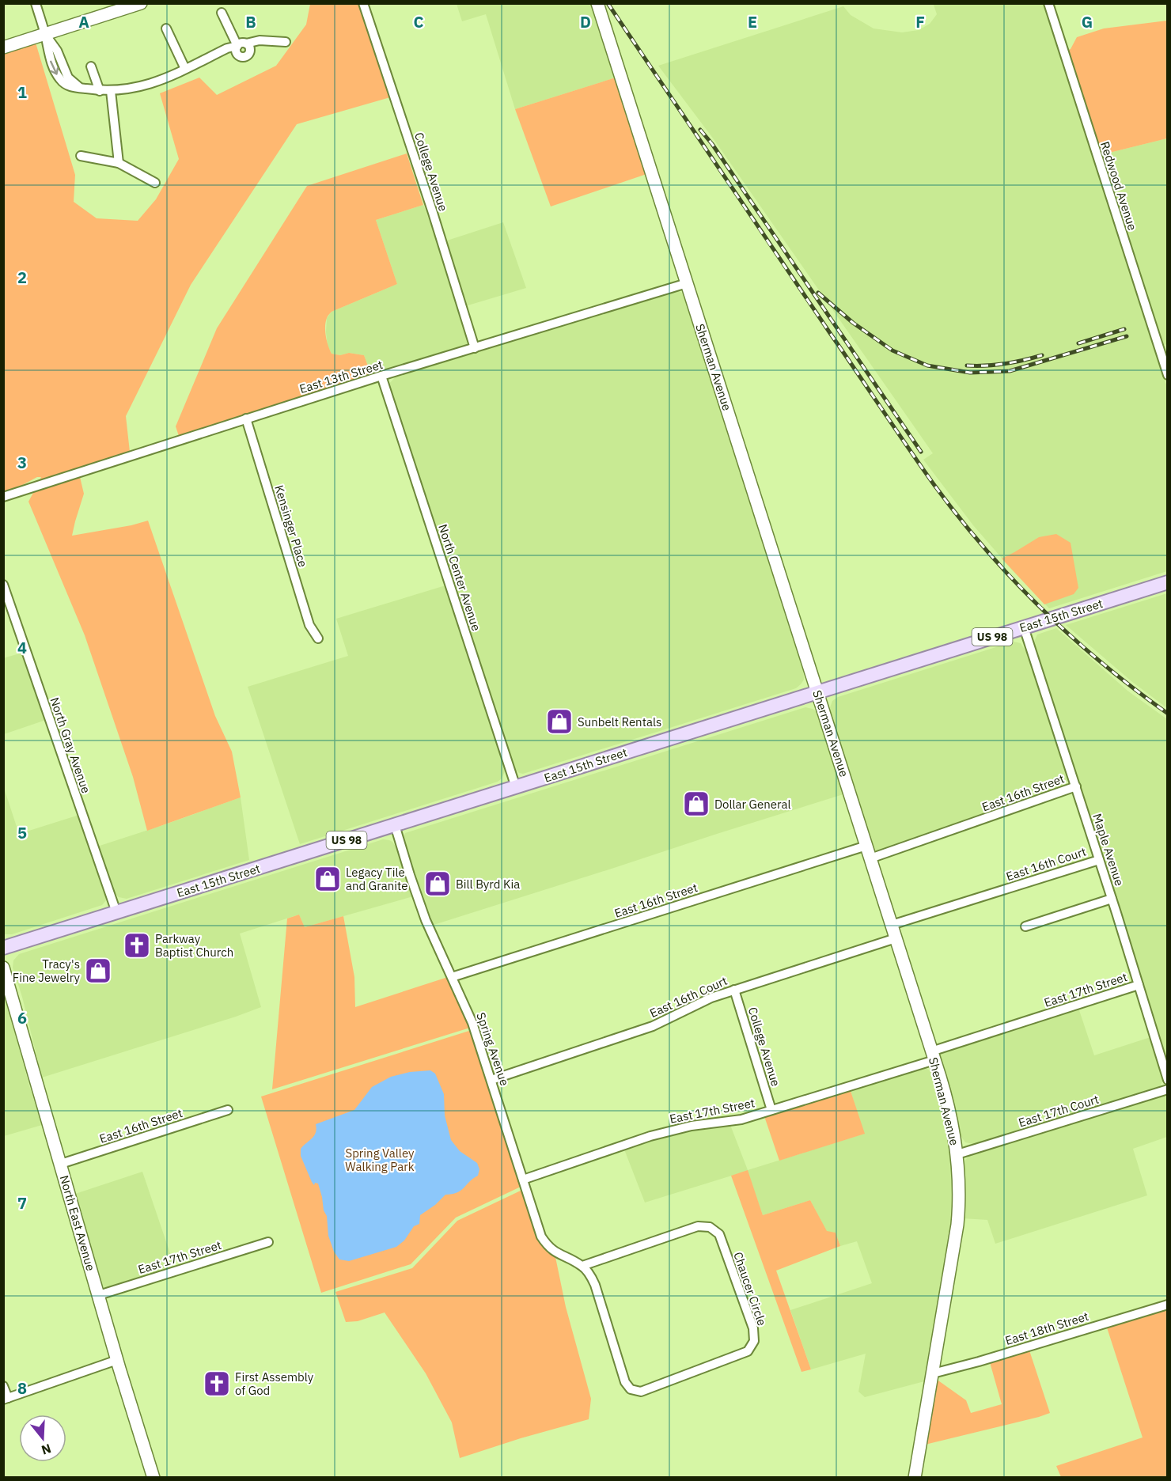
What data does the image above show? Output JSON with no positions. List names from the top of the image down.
{
  "streets": {
    "main road": ["East 15th Street", "US 98"],
    "street": [
      "College Avenue",
      "Redwood Avenue",
      "Sherman Avenue",
      "East 13th Street",
      "Kensinger Place",
      "North Center Avenue",
      "North Gray Avenue",
      "East 16th Street",
      "Maple Avenue",
      "East 16th Court",
      "East 17th Street",
      "Spring Avenue",
      "East 17th Court",
      "North East Avenue",
      "Chaucer Circle",
      "East 18th Street"
    ]
  },
  "crossings": [
    ["College Avenue", "East 13th Street"],
    ["College Avenue", "East 16th Court"],
    ["College Avenue", "East 17th Street"],
    ["Sherman Avenue", "East 13th Street"],
    ["Sherman Avenue", "East 15th Street"],
    ["Sherman Avenue", "East 16th Street"],
    ["Sherman Avenue", "East 16th Court"],
    ["Sherman Avenue", "East 17th Street"],
    ["Sherman Avenue", "East 17th Court"],
    ["Sherman Avenue", "East 18th Street"],
    ["East 13th Street", "Kensinger Place"],
    ["East 13th Street", "North Center Avenue"],
    ["North Center Avenue", "East 15th Street"],
    ["East 15th Street", "North Gray Avenue"],
    ["East 15th Street", "Maple Avenue"],
    ["East 15th Street", "Spring Avenue"],
    ["East 16th Street", "Maple Avenue"],
    ["East 16th Street", "Spring Avenue"],
    ["East 16th Street", "North East Avenue"],
    ["Maple Avenue", "East 16th Court"],
    ["Maple Avenue", "East 17th Street"],
    ["East 16th Court", "Spring Avenue"],
    ["East 17th Street", "Spring Avenue"],
    ["East 17th Street", "North East Avenue"],
    ["Spring Avenue", "Chaucer Circle"]
  ],
  "parks": ["Spring Valley Walking Park"],
  "places": {
    "shop": [
      "Sunbelt Rentals",
      "Dollar General",
      "Legacy Tile and Granite",
      "Bill Byrd Kia",
      "Tracy's Fine Jewelry"
    ],
    "church": ["Parkway Baptist Church", "First Assembly of God"]
  },
  "north": "bottom",
  "grid": {
    "columns": [
      "A",
      "B",
      "C",
      "D",
      "E",
      "F",
      "G"
    ],
    "rows": [
      "1",
      "2",
      "3",
      "4",
      "5",
      "6",
      "7",
      "8"
    ]
  }
}
